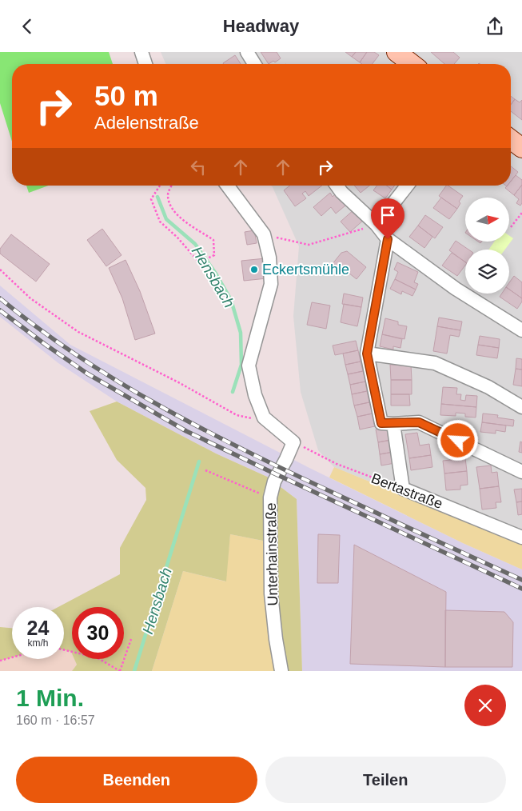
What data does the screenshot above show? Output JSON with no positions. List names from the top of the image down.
{
  "streets": {
    "street": ["Bertastraße", "Unterhainstraße"]
  },
  "crossings": [
    ["Bertastraße", "Unterhainstraße"]
  ],
  "water": ["Hensbach"],
  "places": ["Eckertsmühle"],
  "north": "right",
  "page": {
    "header": "Headway",
    "turn": ["50 m", "Adelenstraße"],
    "speed": "24 km/h",
    "limit": "30",
    "heading": ["1 Min.", "160 m · 16:57"],
    "buttons": ["Beenden", "Teilen"]
  }
}
